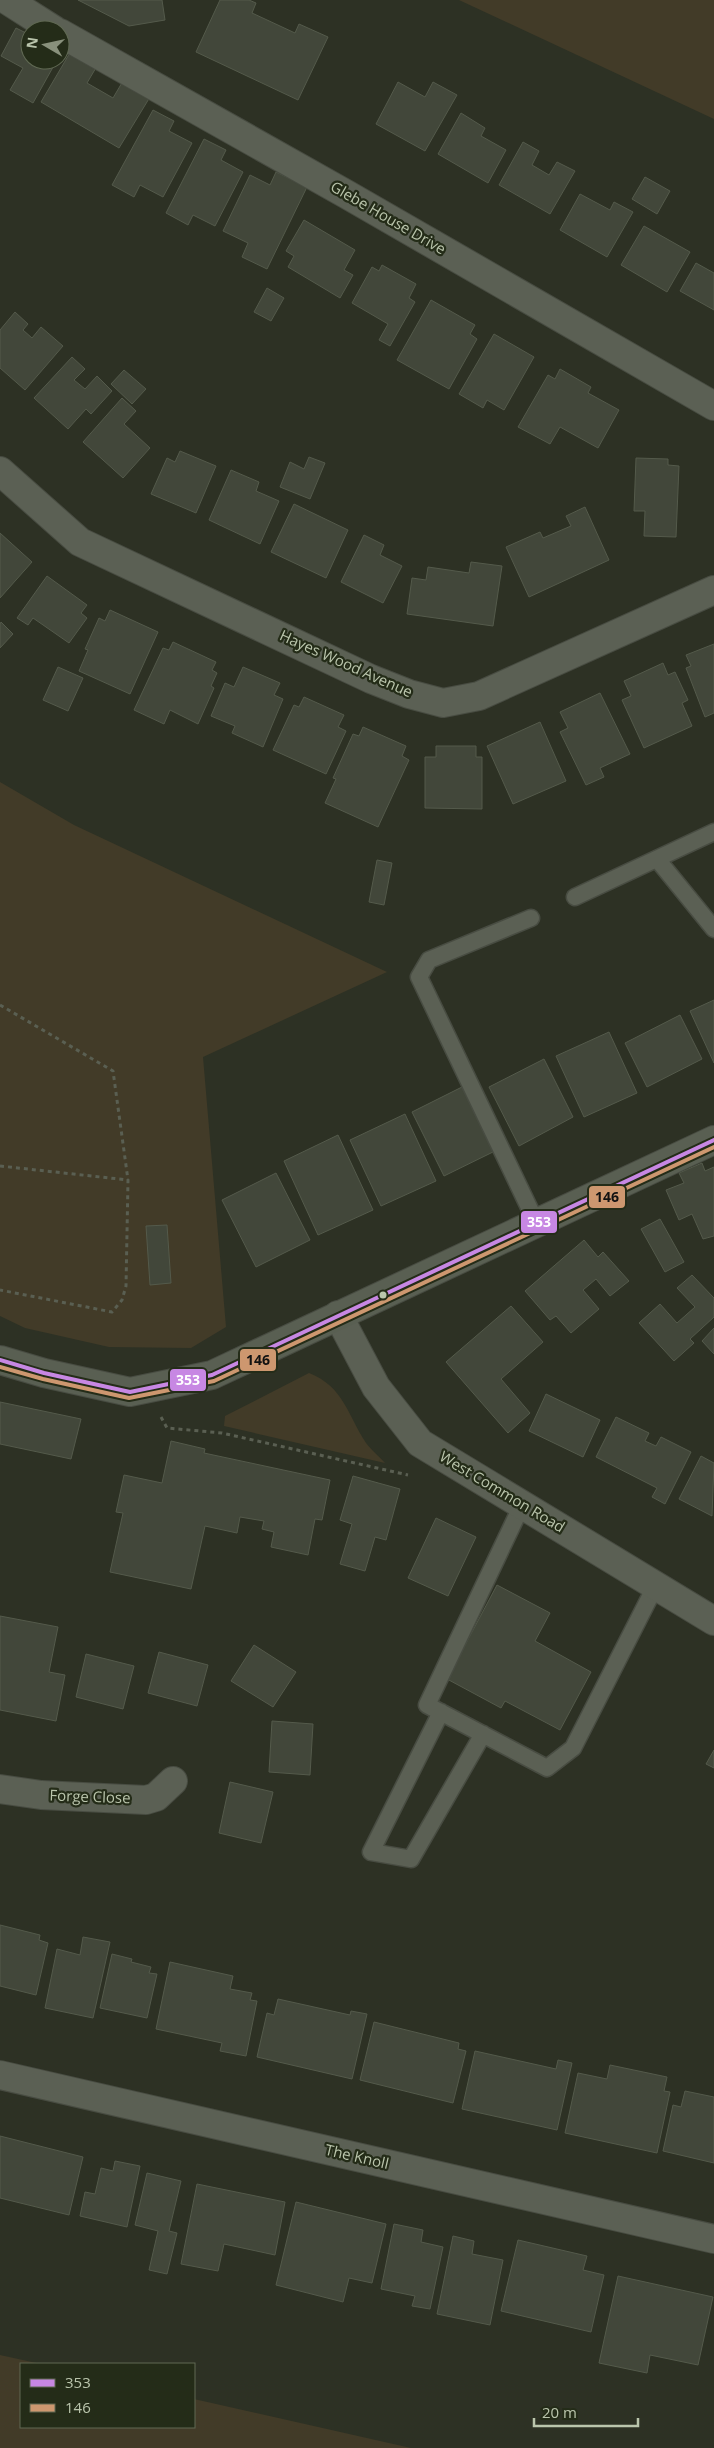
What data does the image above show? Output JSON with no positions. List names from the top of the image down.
{
  "streets": {
    "street": [
      "Glebe House Drive",
      "Hayes Wood Avenue",
      "West Common Road",
      "Forge Close",
      "The Knoll"
    ]
  },
  "lines": ["transit line 353", "transit line 146"],
  "legend": ["353", "146"],
  "scale_bar": "20 m",
  "north": "left"
}
